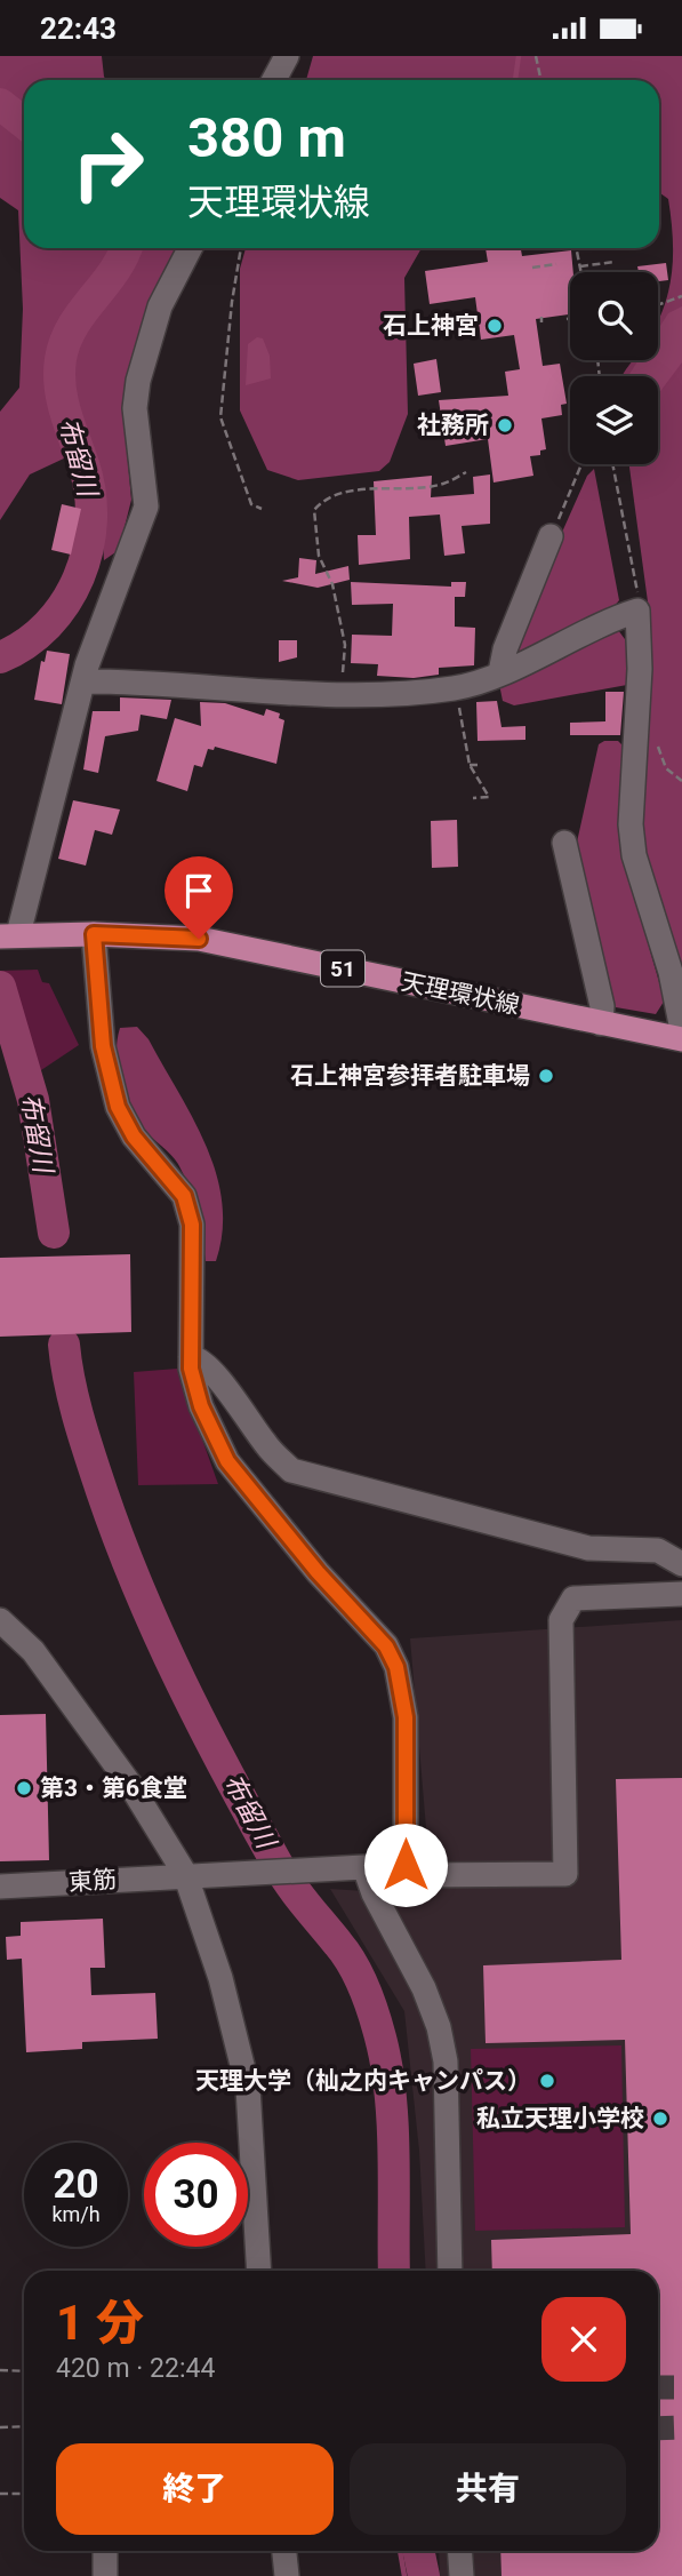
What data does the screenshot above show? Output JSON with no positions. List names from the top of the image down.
{
  "streets": {
    "main road": ["51", "天理環状線"],
    "street": ["東筋"]
  },
  "water": ["布留川"],
  "places": [
    "石上神宮",
    "社務所",
    "石上神宮参拝者駐車場",
    "第3・第6食堂",
    "天理大学（杣之内キャンパス）",
    "私立天理小学校"
  ],
  "page": {
    "status": "22:43",
    "turn": ["380 m", "天理環状線"],
    "speed": "20 km/h",
    "limit": "30",
    "heading": ["1 分", "420 m · 22:44"],
    "buttons": ["終了", "共有"]
  }
}
